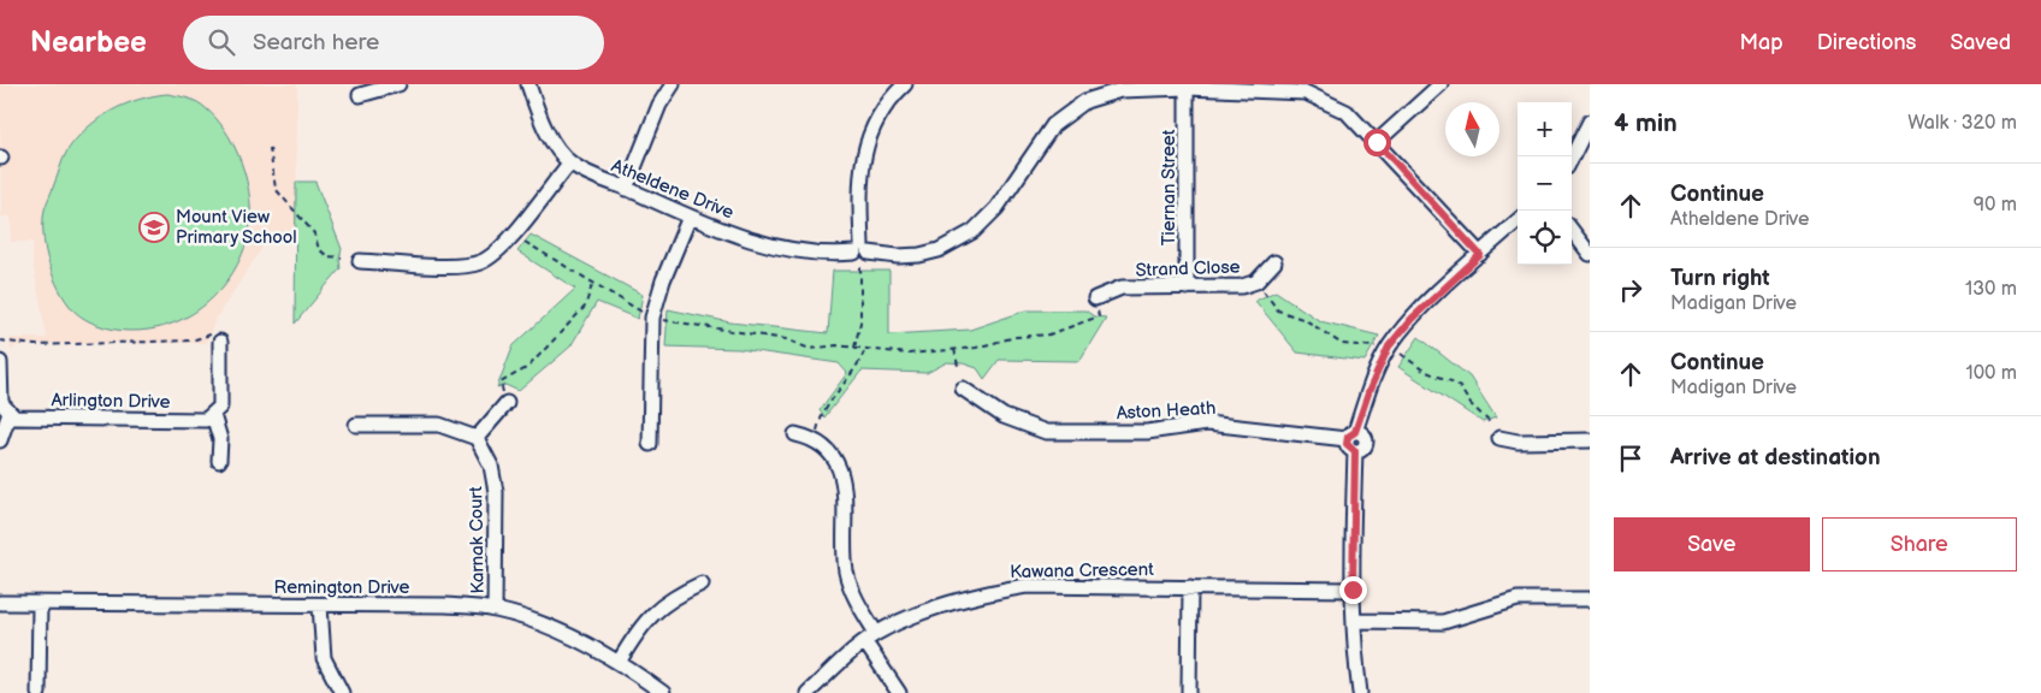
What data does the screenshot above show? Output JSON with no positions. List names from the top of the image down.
{
  "streets": {
    "street": [
      "Tiernan Street",
      "Atheldene Drive",
      "Strand Close",
      "Arlington Drive",
      "Aston Heath",
      "Karnak Court",
      "Kawana Crescent",
      "Remington Drive"
    ]
  },
  "crossings": [
    ["Tiernan Street", "Atheldene Drive"],
    ["Tiernan Street", "Strand Close"],
    ["Karnak Court", "Remington Drive"]
  ],
  "places": {
    "school or university": ["Mount View Primary School"]
  },
  "north": "top",
  "page": {
    "header": "Nearbee",
    "search": "Search here",
    "nav": ["Map", "Directions", "Saved"],
    "heading": ["4 min", "Walk · 320 m"],
    "map_buttons": ["+", "−"],
    "list": [
      ["Continue", "Atheldene Drive", "90 m"],
      ["Turn right", "Madigan Drive", "130 m"],
      ["Continue", "Madigan Drive", "100 m"],
      "Arrive at destination"
    ],
    "buttons": ["Save", "Share"]
  }
}
